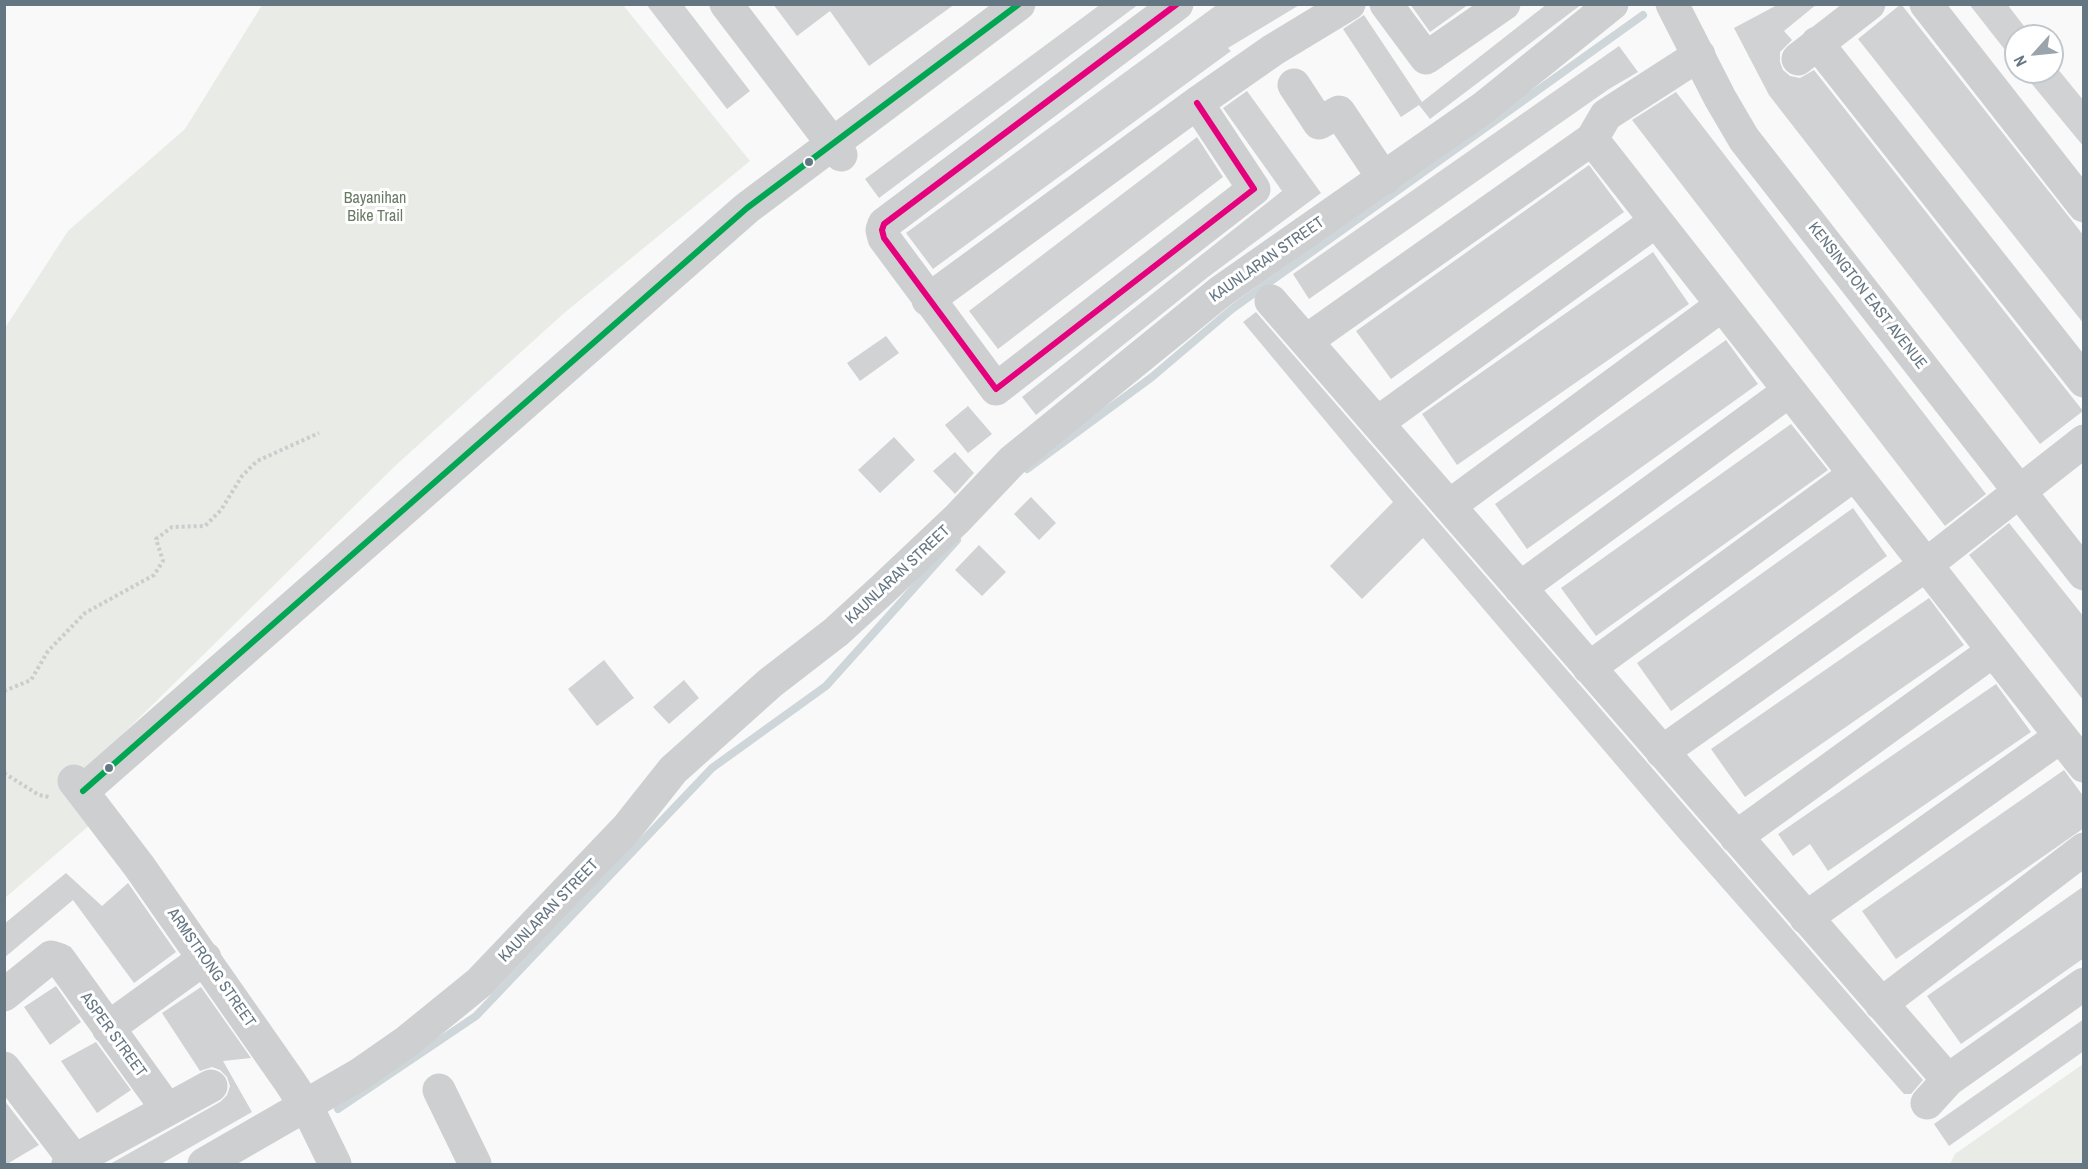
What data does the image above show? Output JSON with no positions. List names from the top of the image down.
{
  "streets": {
    "street": [
      "KAUNLARAN STREET",
      "KENSINGTON EAST AVENUE",
      "ARMSTRONG STREET",
      "ASPER STREET"
    ]
  },
  "crossings": [
    ["KAUNLARAN STREET", "ARMSTRONG STREET"]
  ],
  "parks": ["Bayanihan Bike Trail"],
  "north": "bottom left"
}
